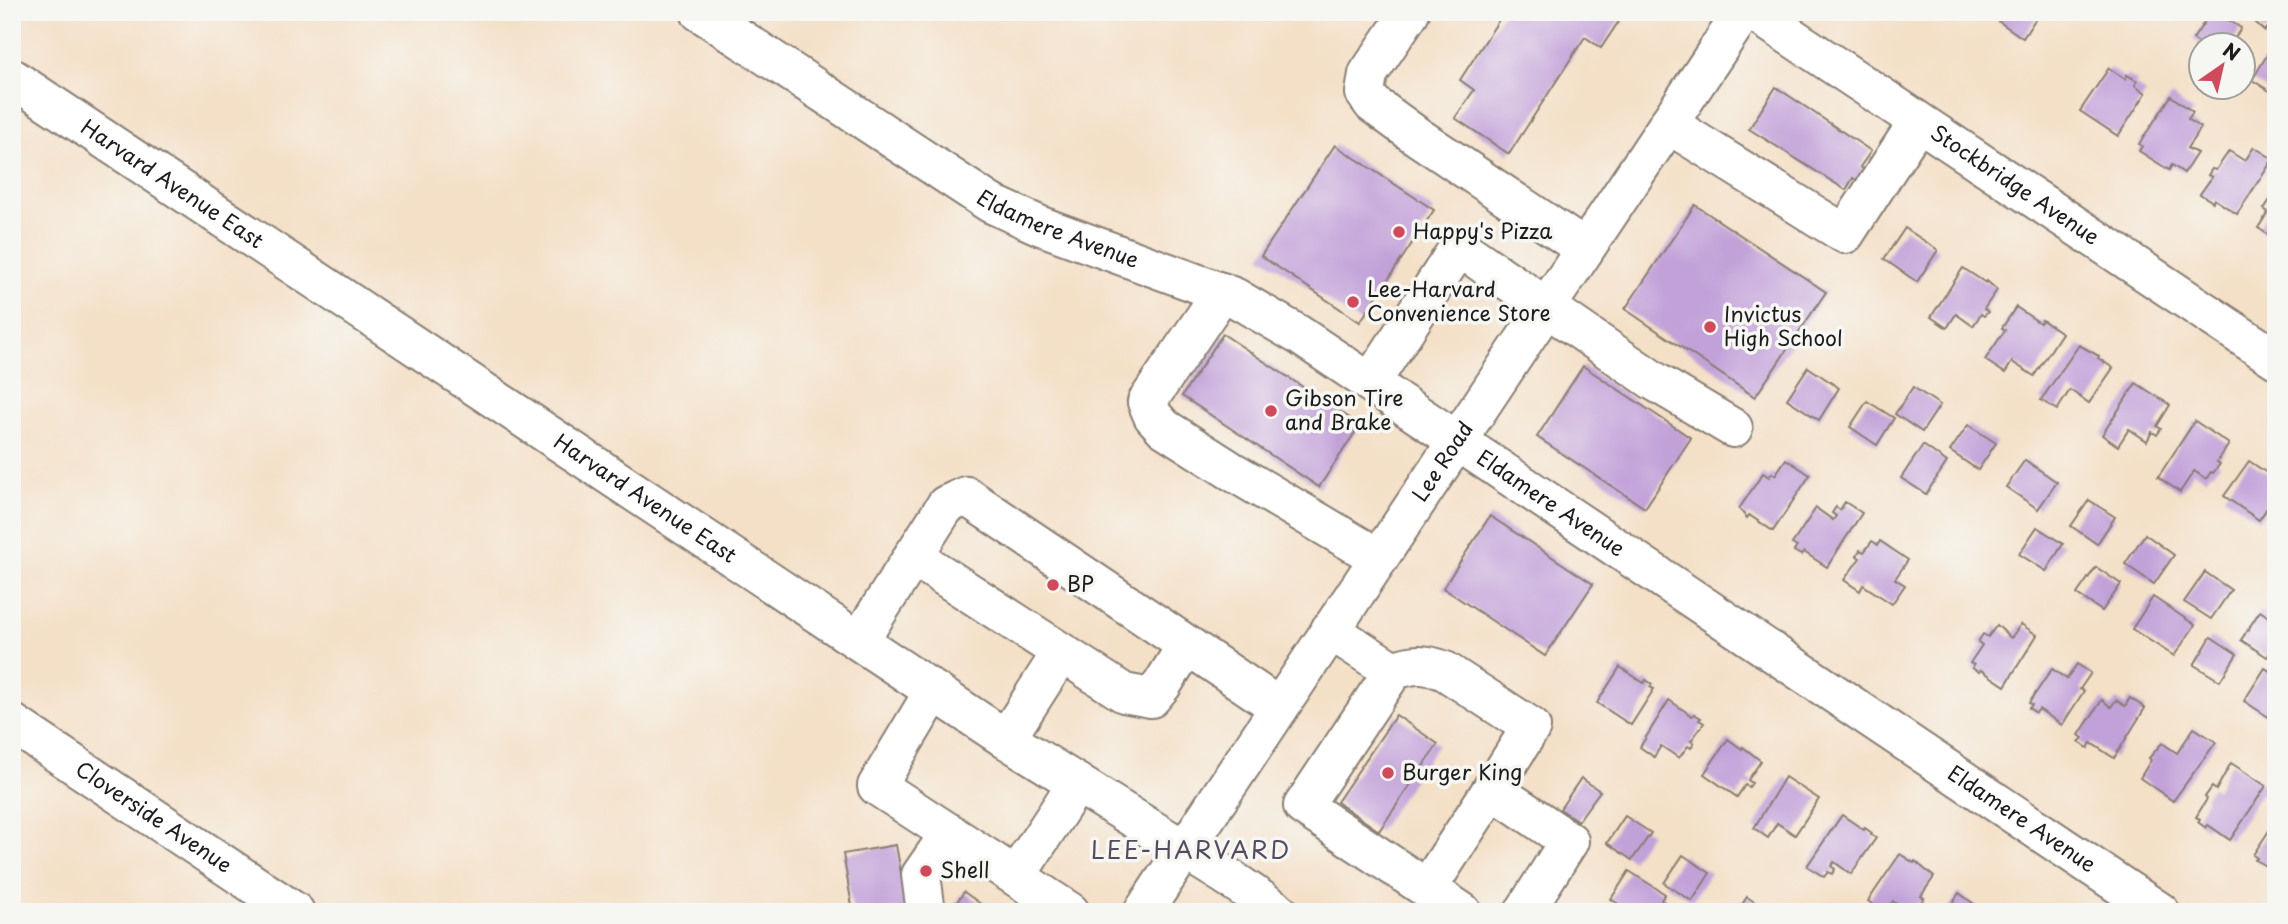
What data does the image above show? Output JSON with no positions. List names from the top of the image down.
{
  "streets": {
    "street": [
      "Harvard Avenue East",
      "Stockbridge Avenue",
      "Eldamere Avenue",
      "Lee Road",
      "Cloverside Avenue"
    ]
  },
  "crossings": [
    ["Harvard Avenue East", "Lee Road"],
    ["Eldamere Avenue", "Lee Road"]
  ],
  "districts": ["LEE-HARVARD"],
  "places": [
    "Happy's Pizza",
    "Lee-Harvard Convenience Store",
    "Invictus High School",
    "Gibson Tire and Brake",
    "BP",
    "Burger King",
    "Shell"
  ],
  "north": "top right"
}
